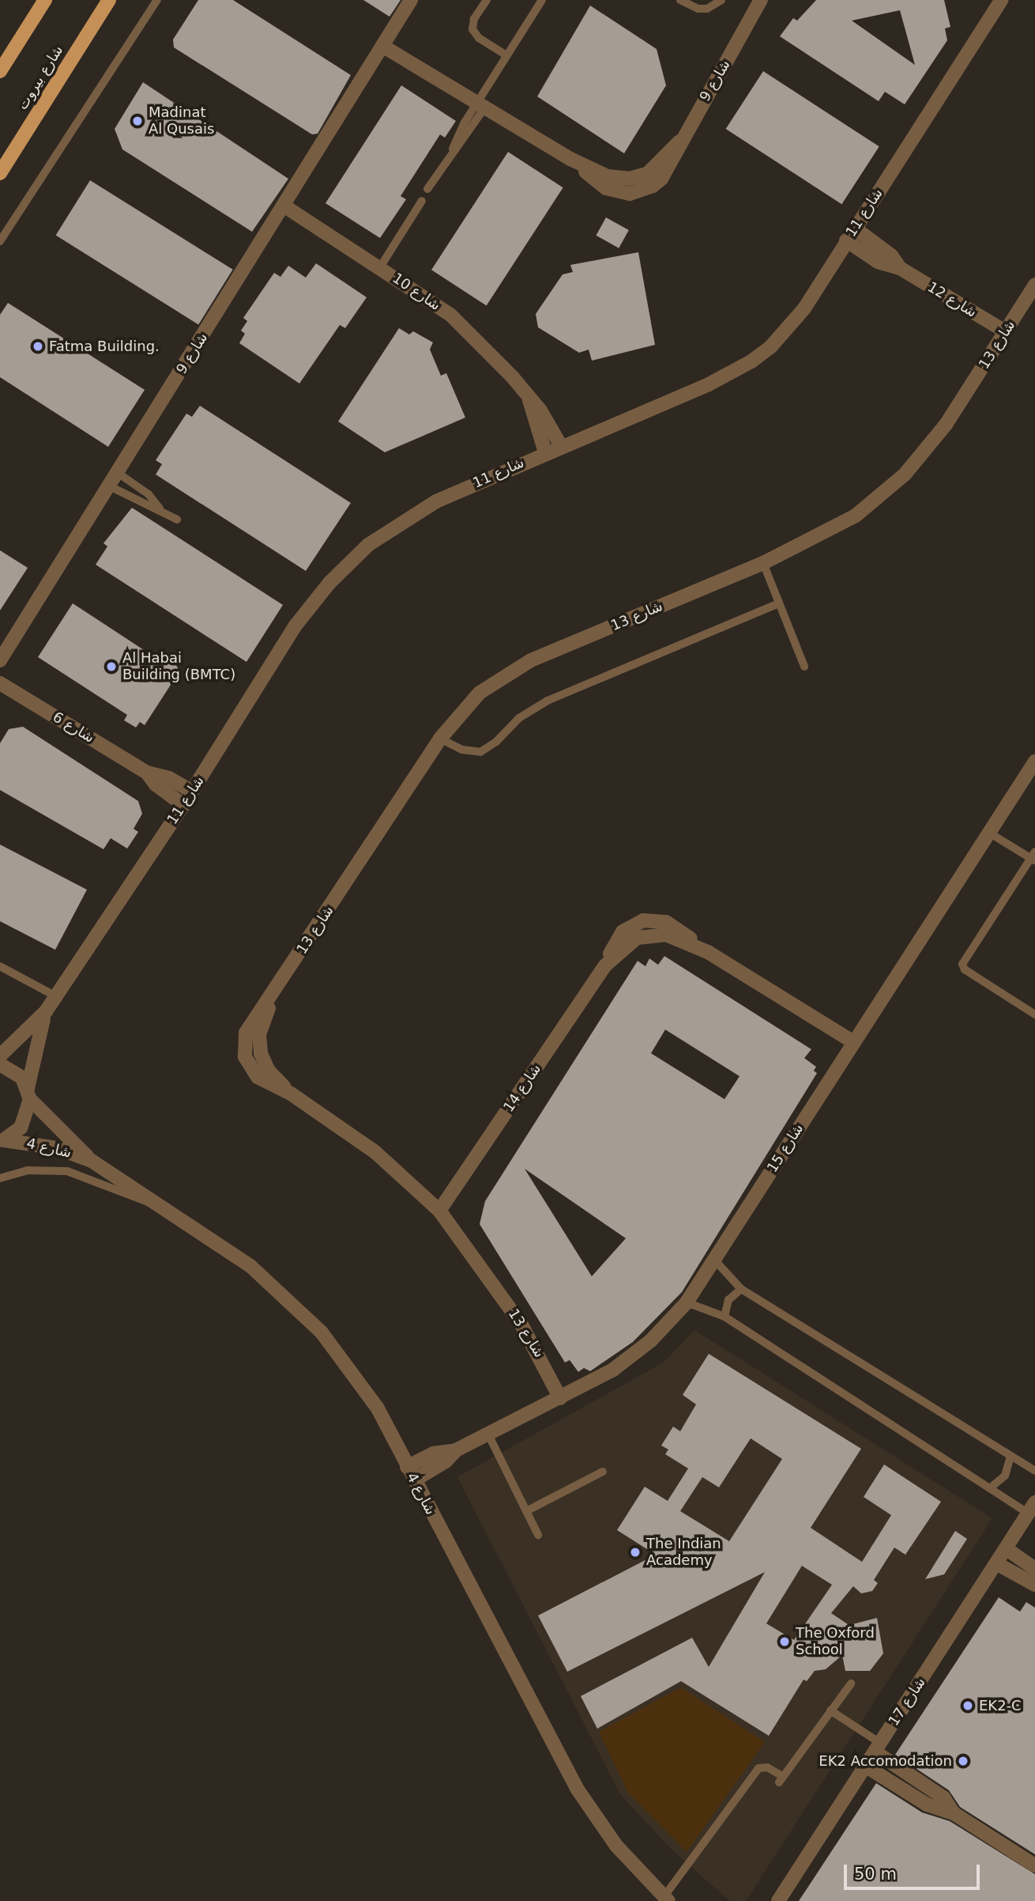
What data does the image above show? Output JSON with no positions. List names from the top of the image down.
{
  "streets": {
    "main road": ["شارع بيروت"],
    "street": [
      "شارع 9",
      "شارع 11",
      "شارع 10",
      "شارع 12",
      "شارع 13",
      "شارع 6",
      "شارع 14",
      "شارع 4",
      "شارع 15",
      "شارع 17"
    ]
  },
  "crossings": [
    ["شارع 9", "شارع 10"],
    ["شارع 11", "شارع 10"],
    ["شارع 11", "شارع 12"],
    ["شارع 11", "شارع 6"],
    ["شارع 11", "شارع 4"],
    ["شارع 12", "شارع 13"],
    ["شارع 13", "شارع 14"],
    ["شارع 13", "شارع 15"],
    ["شارع 14", "شارع 15"],
    ["شارع 4", "شارع 15"]
  ],
  "places": [
    "Madinat Al Qusais",
    "Fatma Building.",
    "Al Habai Building (BMTC)",
    "The Indian Academy",
    "The Oxford School",
    "EK2-C",
    "EK2 Accomodation"
  ],
  "scale_bar": "50 m"
}
